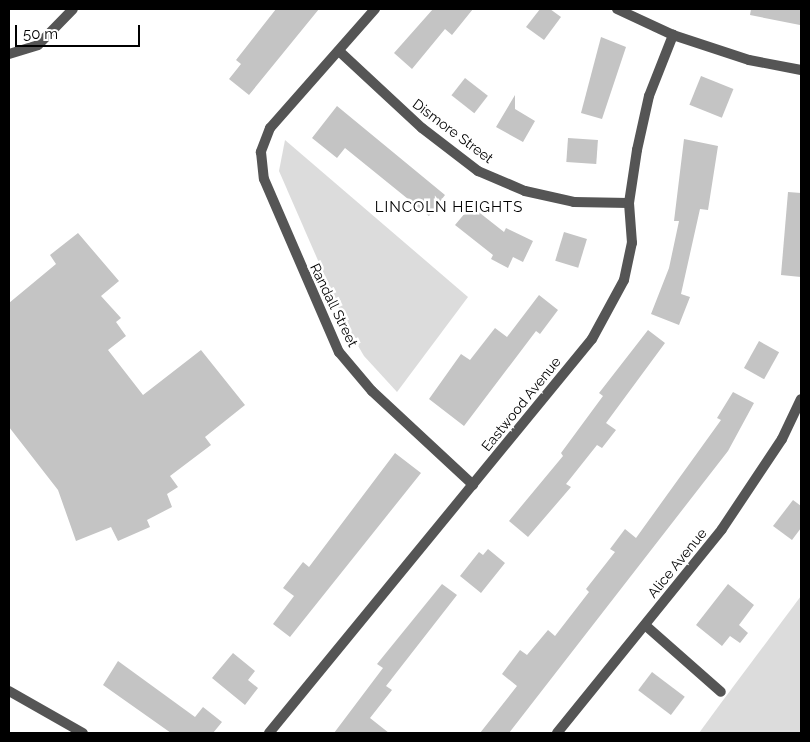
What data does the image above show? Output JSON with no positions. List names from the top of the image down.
{
  "streets": {
    "street": [
      "Dismore Street",
      "Randall Street",
      "Eastwood Avenue",
      "Alice Avenue"
    ]
  },
  "crossings": [
    ["Dismore Street", "Randall Street"],
    ["Dismore Street", "Eastwood Avenue"],
    ["Randall Street", "Eastwood Avenue"]
  ],
  "districts": ["LINCOLN HEIGHTS"],
  "scale_bar": "50 m"
}
